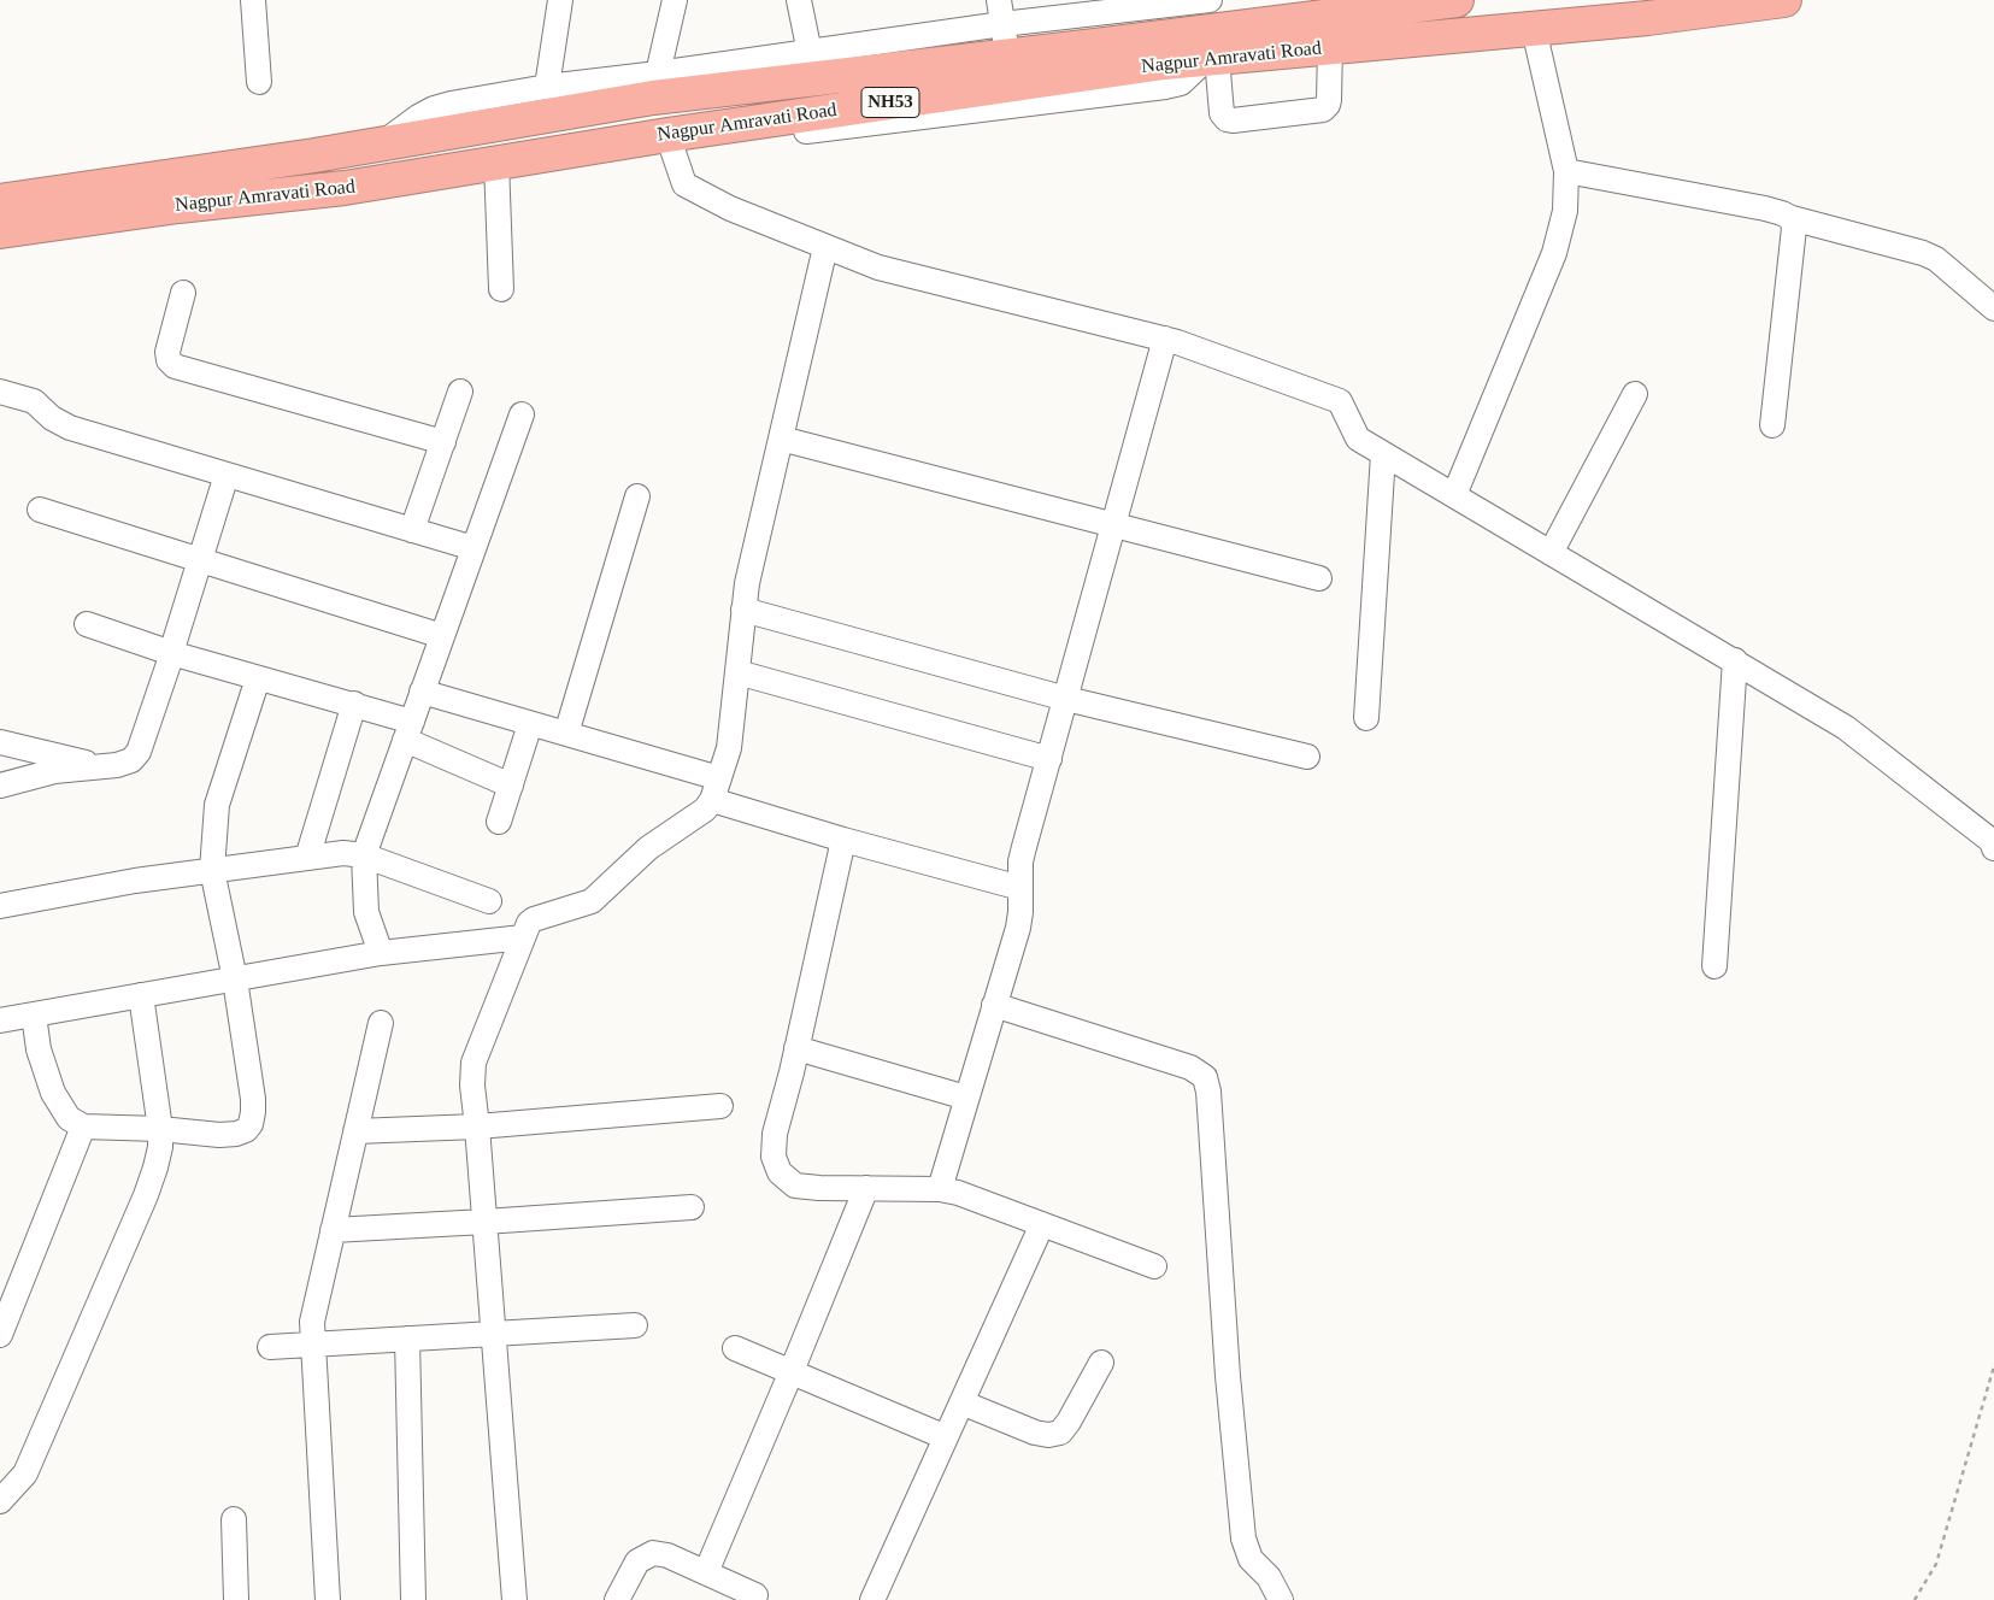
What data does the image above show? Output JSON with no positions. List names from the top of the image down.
{
  "streets": {
    "highway": ["Nagpur Amravati Road", "NH53"]
  }
}
